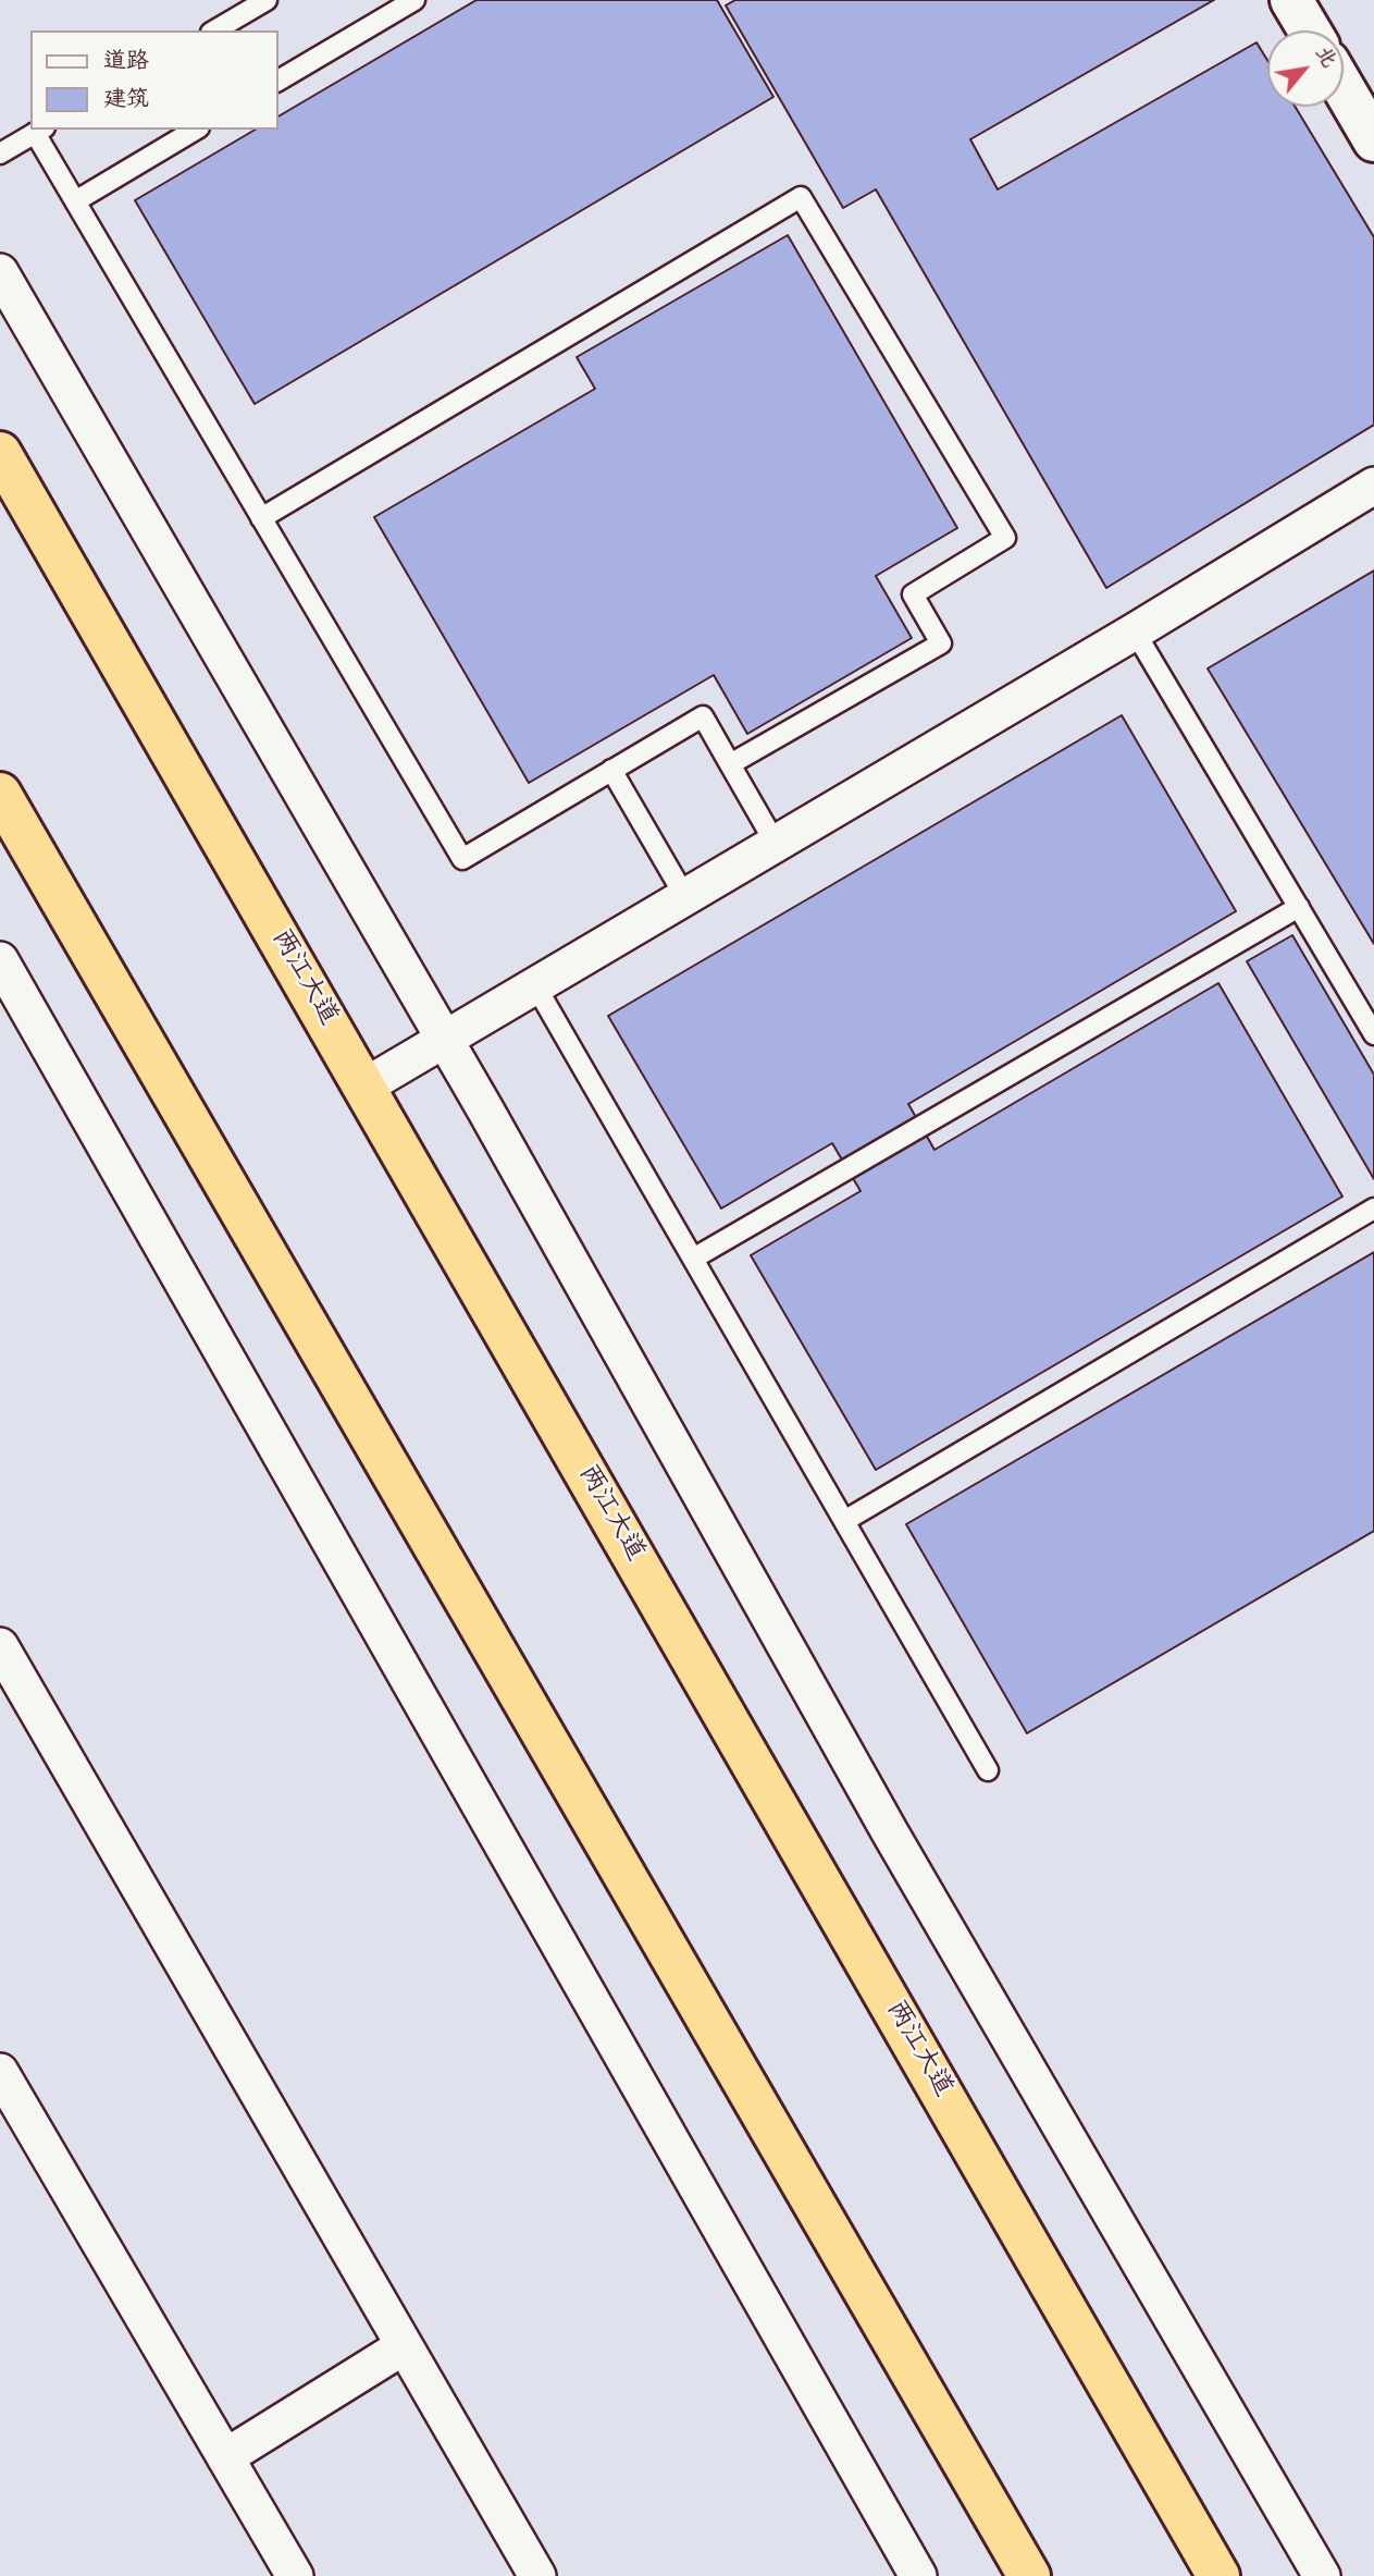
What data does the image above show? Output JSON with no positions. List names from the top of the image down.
{
  "streets": {
    "highway": ["两江大道"]
  },
  "legend": ["道路", "建筑"],
  "north": "top right"
}
